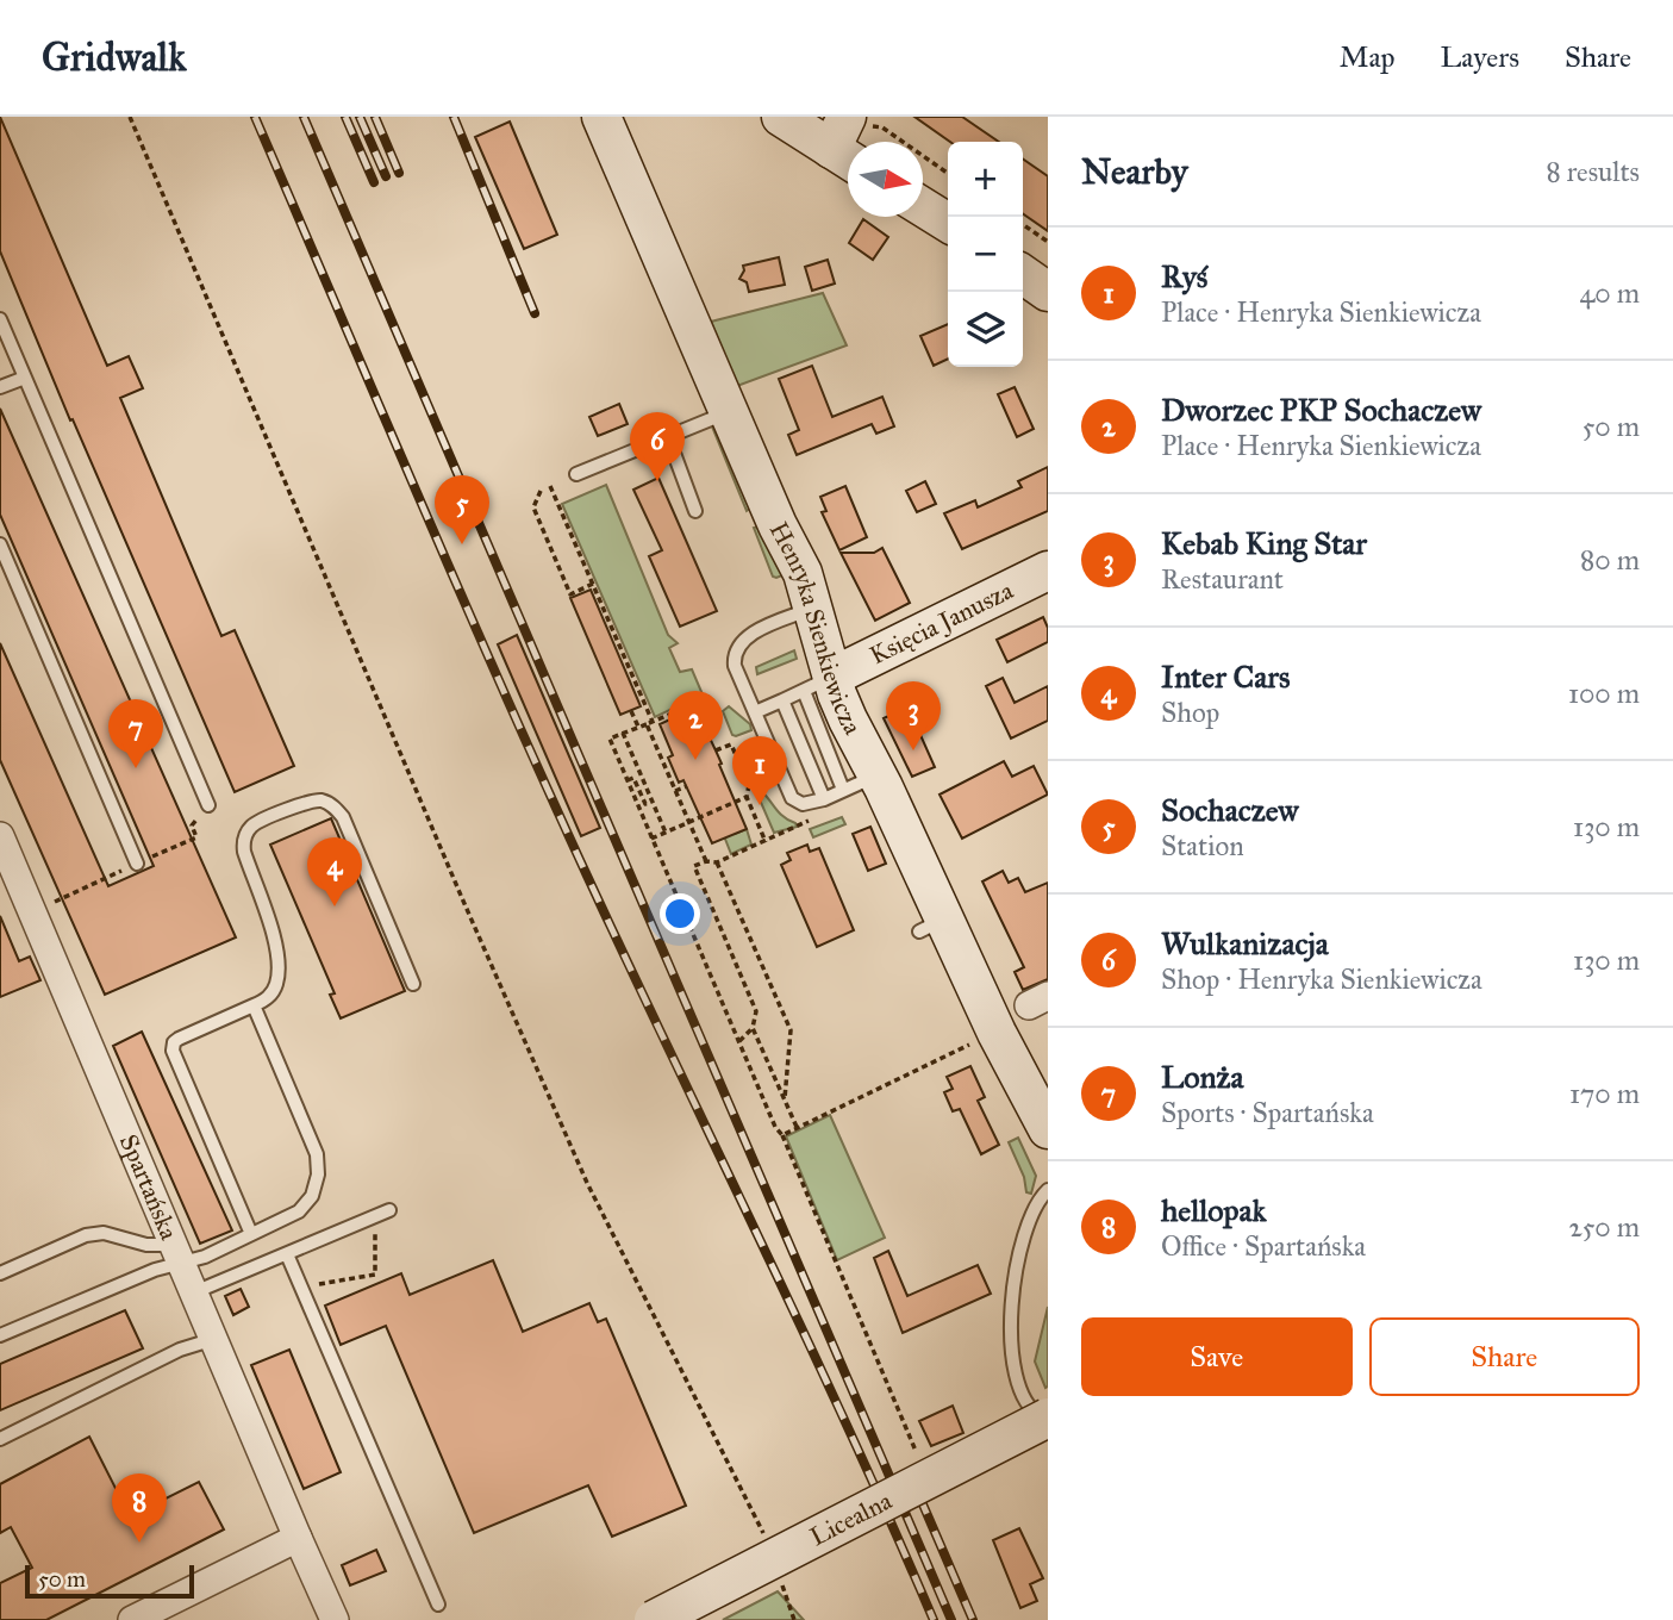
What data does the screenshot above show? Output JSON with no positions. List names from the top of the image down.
{
  "streets": {
    "street": [
      "Księcia Janusza",
      "Henryka Sienkiewicza",
      "Spartańska",
      "Licealna"
    ]
  },
  "crossings": [
    ["Księcia Janusza", "Henryka Sienkiewicza"]
  ],
  "scale_bar": "50 m",
  "north": "right",
  "page": {
    "header": "Gridwalk",
    "nav": ["Map", "Layers", "Share"],
    "heading": ["Nearby", "8 results"],
    "map_buttons": ["+", "−"],
    "list": [
      {
        "mark": "1",
        "name": "Ryś",
        "note": "Place · Henryka Sienkiewicza",
        "value": "40 m"
      },
      {
        "mark": "2",
        "name": "Dworzec PKP Sochaczew",
        "note": "Place · Henryka Sienkiewicza",
        "value": "50 m"
      },
      {
        "mark": "3",
        "name": "Kebab King Star",
        "note": "Restaurant",
        "value": "80 m"
      },
      {
        "mark": "4",
        "name": "Inter Cars",
        "note": "Shop",
        "value": "100 m"
      },
      {
        "mark": "5",
        "name": "Sochaczew",
        "note": "Station",
        "value": "130 m"
      },
      {
        "mark": "6",
        "name": "Wulkanizacja",
        "note": "Shop · Henryka Sienkiewicza",
        "value": "130 m"
      },
      {
        "mark": "7",
        "name": "Lonża",
        "note": "Sports · Spartańska",
        "value": "170 m"
      },
      {
        "mark": "8",
        "name": "hellopak",
        "note": "Office · Spartańska",
        "value": "250 m"
      }
    ],
    "pins": [
      "6",
      "5",
      "3",
      "2",
      "7",
      "1",
      "4",
      "8"
    ],
    "buttons": ["Save", "Share"],
    "scale": "50 m"
  }
}
